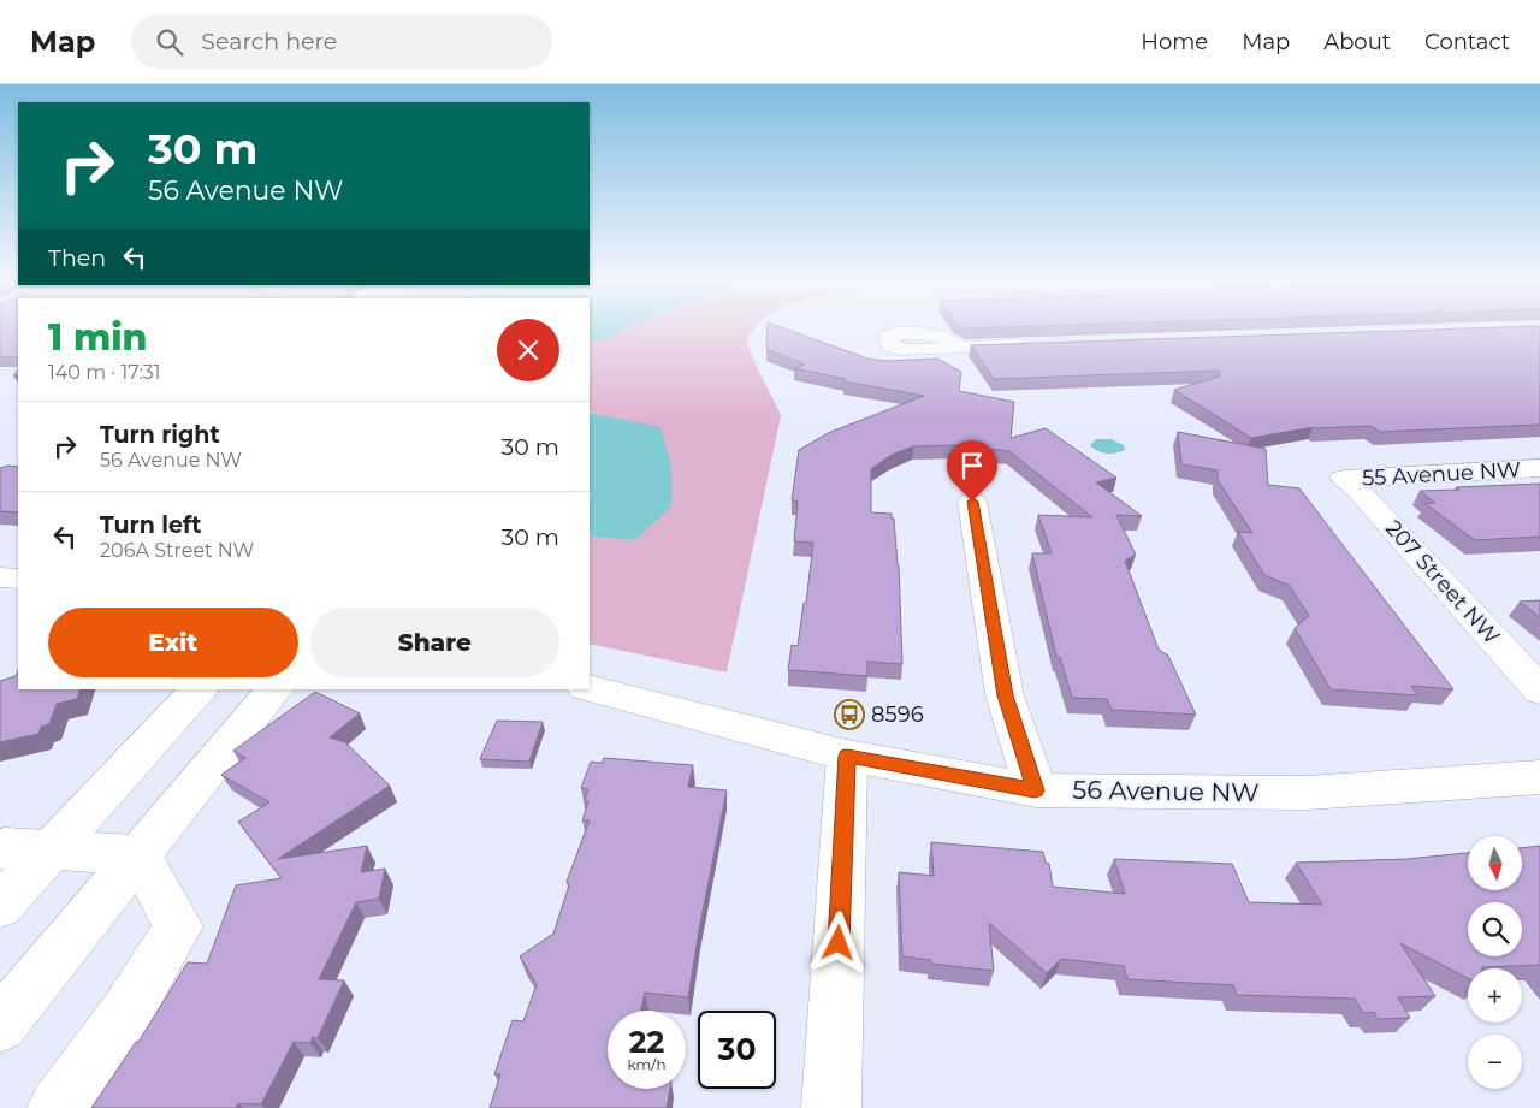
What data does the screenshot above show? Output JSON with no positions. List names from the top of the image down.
{
  "streets": {
    "street": ["55 Avenue NW", "207 Street NW", "56 Avenue NW"]
  },
  "crossings": [
    ["55 Avenue NW", "207 Street NW"]
  ],
  "places": {
    "bus stop": ["8596"]
  },
  "north": "bottom",
  "page": {
    "header": "Map",
    "search": "Search here",
    "nav": [
      "Home",
      "Map",
      "About",
      "Contact"
    ],
    "turn": ["30 m", "56 Avenue NW"],
    "then": "Then",
    "heading": ["1 min", "140 m · 17:31"],
    "list": [
      {
        "name": "Turn right",
        "note": "56 Avenue NW",
        "value": "30 m"
      },
      {
        "name": "Turn left",
        "note": "206A Street NW",
        "value": "30 m"
      }
    ],
    "buttons": ["Exit", "Share"],
    "map_buttons": ["+", "−"],
    "speed": "22 km/h",
    "limit": "30"
  }
}
